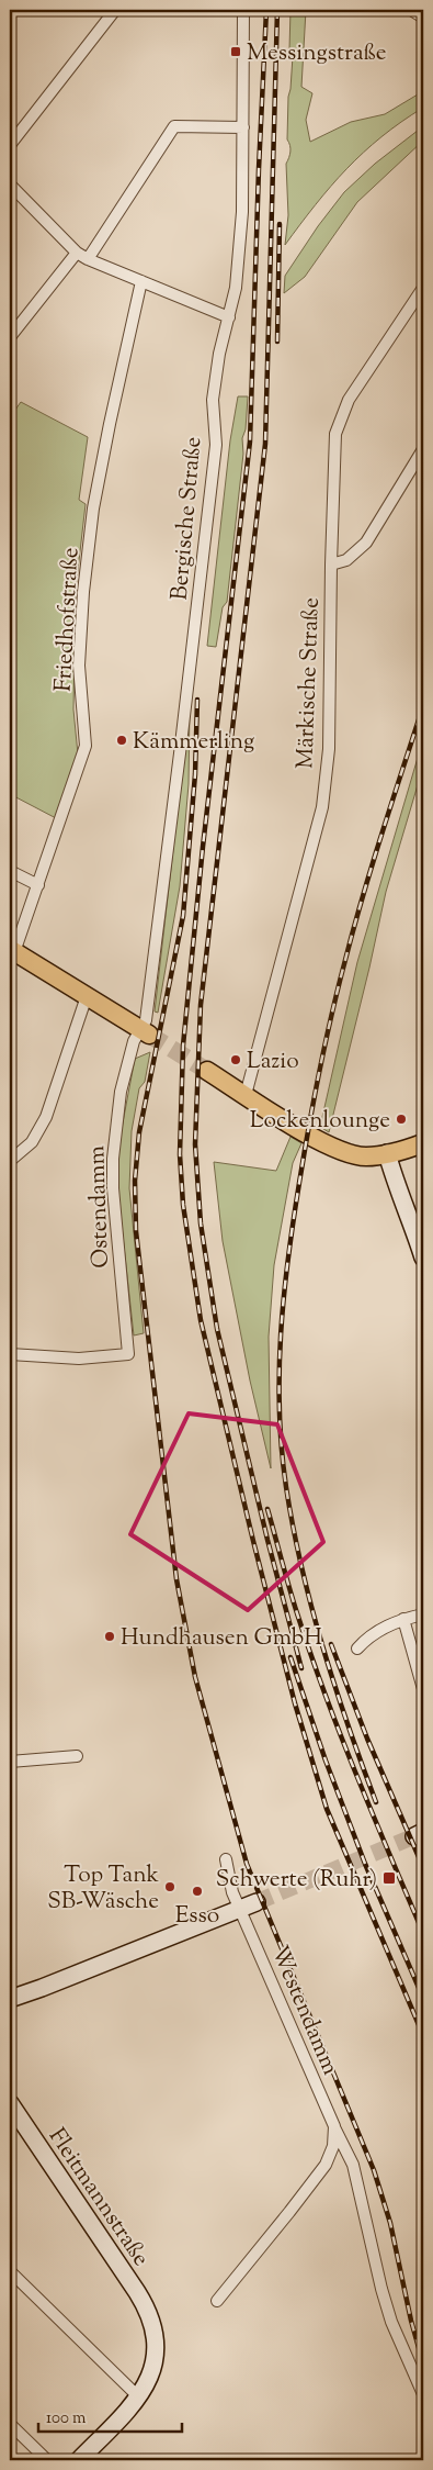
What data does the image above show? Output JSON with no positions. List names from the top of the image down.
{
  "streets": {
    "street": [
      "Bergische Straße",
      "Friedhofstraße",
      "Märkische Straße",
      "Ostendamm",
      "Westendamm",
      "Fleitmannstraße"
    ]
  },
  "crossings": [
    ["Bergische Straße", "Ostendamm"]
  ],
  "places": {
    "transit": ["Messingstraße", "Schwerte (Ruhr)"],
    "other": [
      "Kämmerling",
      "Lazio",
      "Lockenlounge",
      "Hundhausen GmbH",
      "Top Tank SB-Wäsche",
      "Esso"
    ]
  },
  "scale_bar": "100 m"
}
